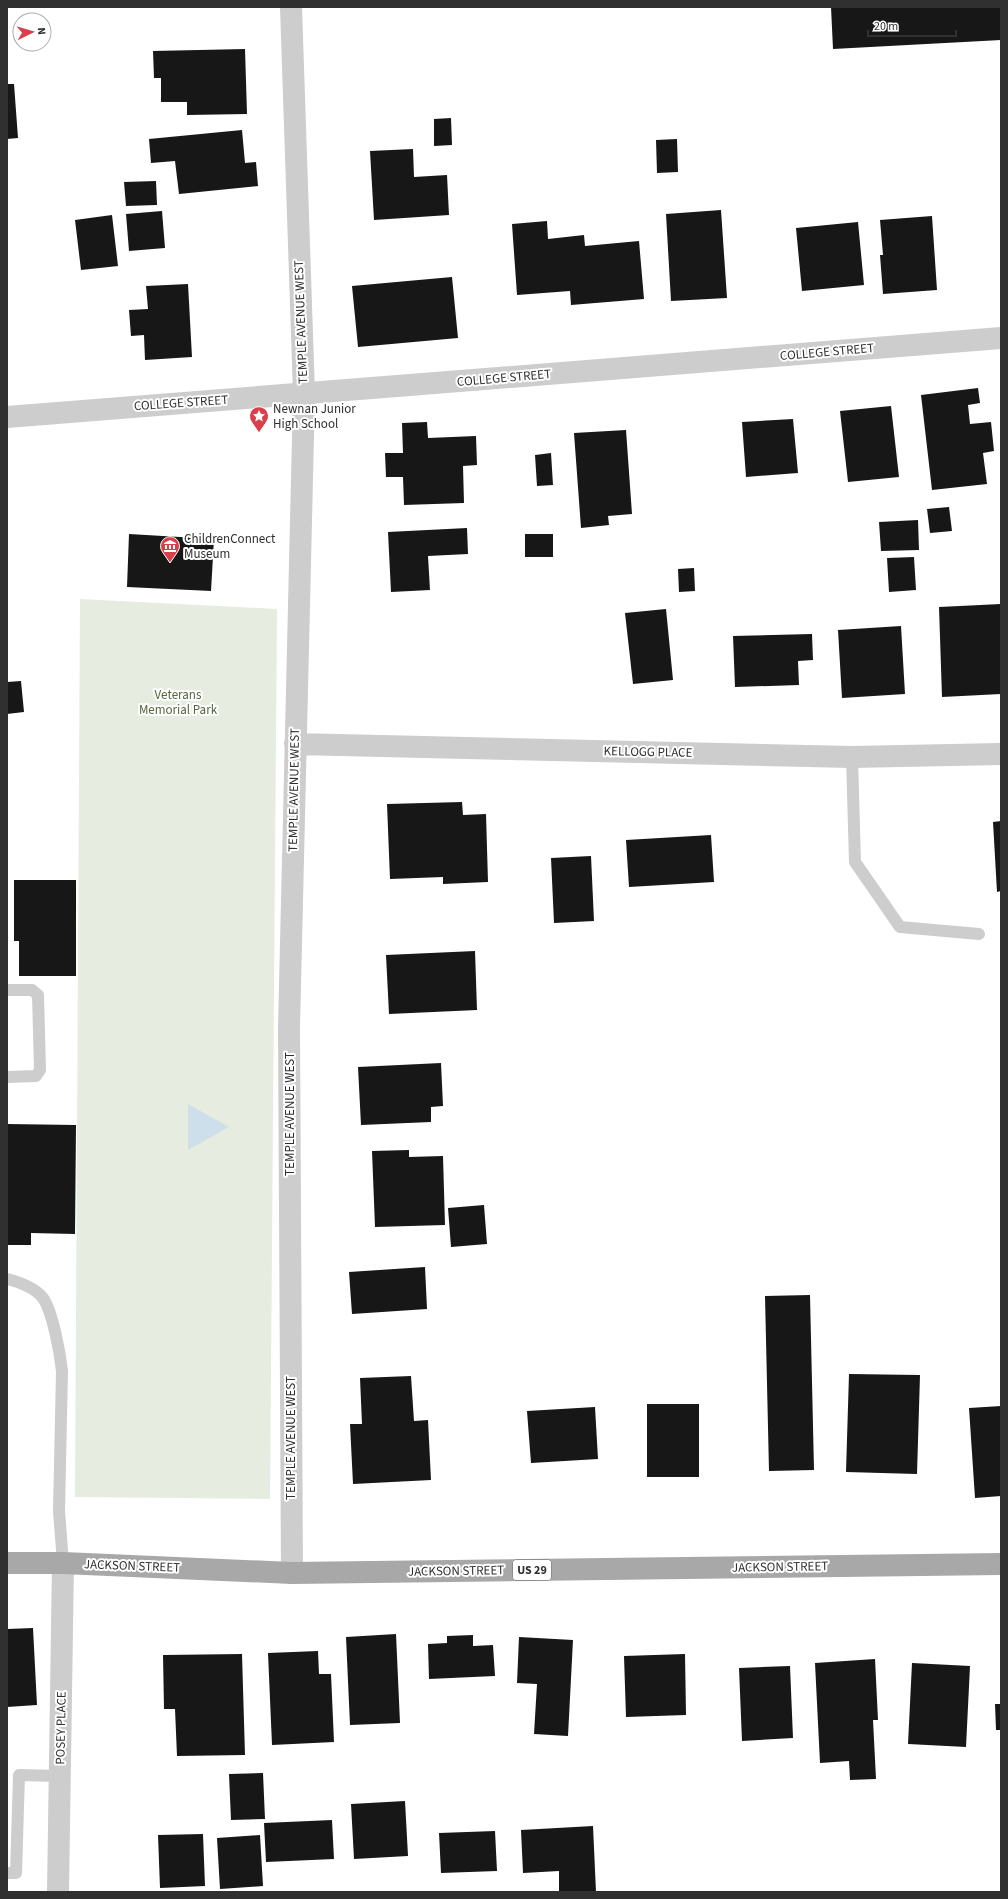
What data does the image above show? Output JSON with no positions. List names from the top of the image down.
{
  "streets": {
    "main road": ["JACKSON STREET", "US 29"],
    "street": [
      "TEMPLE AVENUE WEST",
      "COLLEGE STREET",
      "KELLOGG PLACE",
      "POSEY PLACE"
    ]
  },
  "crossings": [
    ["TEMPLE AVENUE WEST", "COLLEGE STREET"],
    ["TEMPLE AVENUE WEST", "KELLOGG PLACE"],
    ["TEMPLE AVENUE WEST", "JACKSON STREET"],
    ["JACKSON STREET", "POSEY PLACE"]
  ],
  "parks": ["Veterans Memorial Park"],
  "places": {
    "place": ["Newnan Junior High School"],
    "museum": ["ChildrenConnect Museum"]
  },
  "scale_bar": "20 m",
  "north": "right"
}
